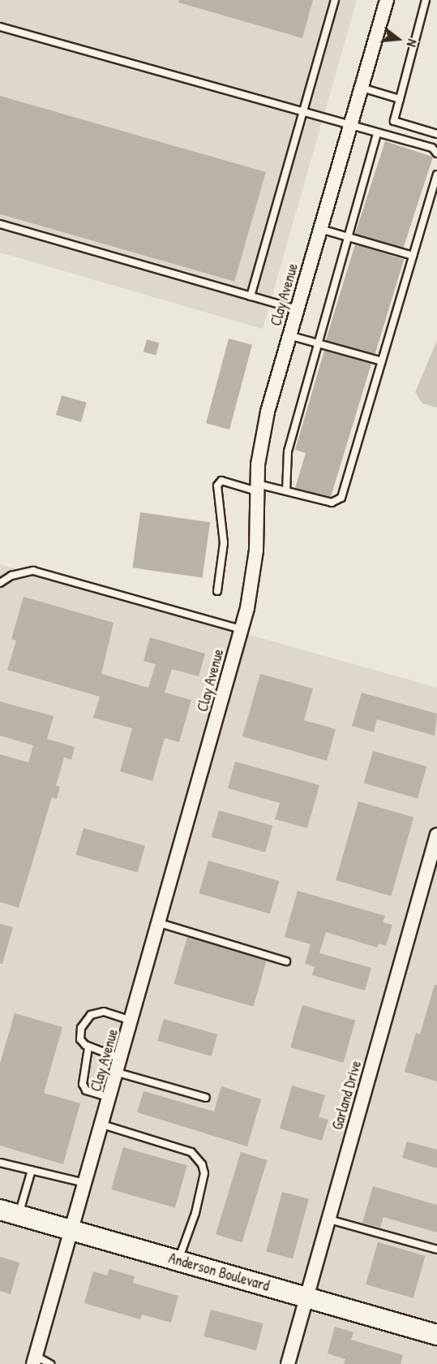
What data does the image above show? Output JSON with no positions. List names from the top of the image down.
{
  "streets": {
    "street": ["Clay Avenue", "Garland Drive", "Anderson Boulevard"]
  },
  "crossings": [
    ["Clay Avenue", "Anderson Boulevard"],
    ["Garland Drive", "Anderson Boulevard"]
  ],
  "north": "right"
}
